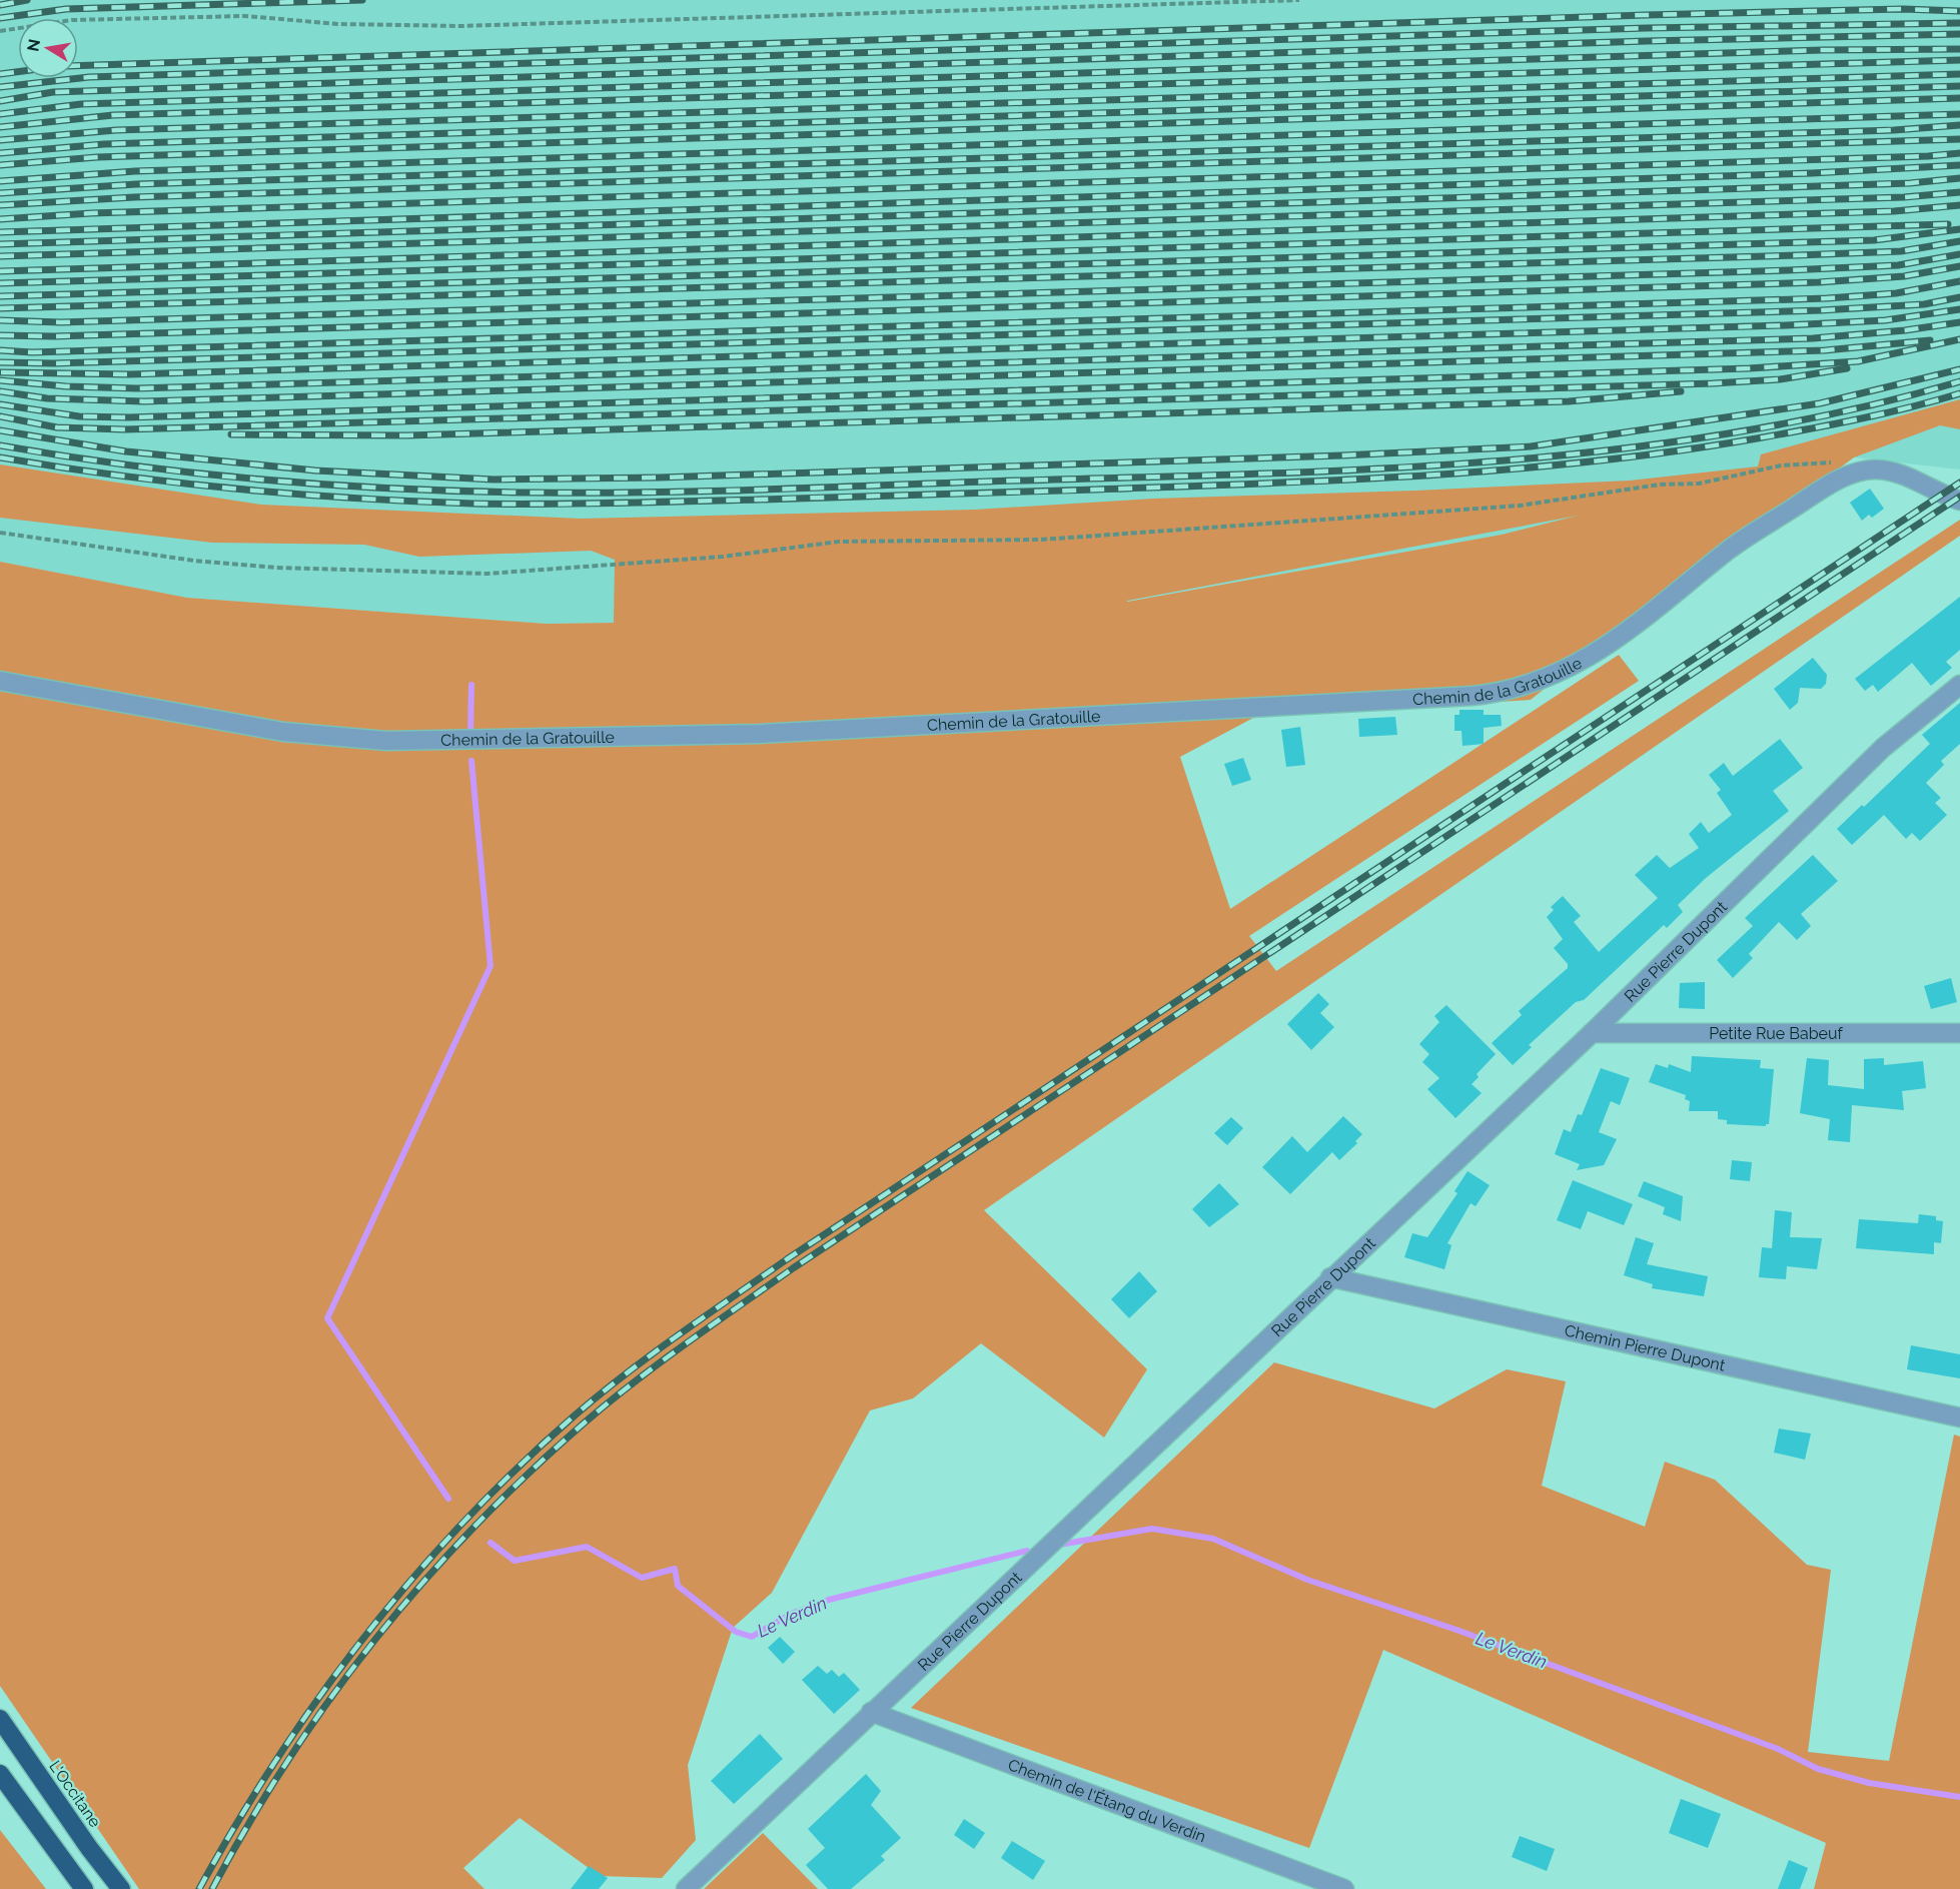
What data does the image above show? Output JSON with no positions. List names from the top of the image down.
{
  "streets": {
    "highway": ["L'Occitane"],
    "street": [
      "Chemin de la Gratouille",
      "Rue Pierre Dupont",
      "Petite Rue Babeuf",
      "Chemin Pierre Dupont",
      "Chemin de l'Étang du Verdin"
    ]
  },
  "crossings": [
    ["Rue Pierre Dupont", "Petite Rue Babeuf"],
    ["Rue Pierre Dupont", "Chemin Pierre Dupont"],
    ["Rue Pierre Dupont", "Chemin de l'Étang du Verdin"]
  ],
  "water": ["Le Verdin"],
  "north": "left"
}
